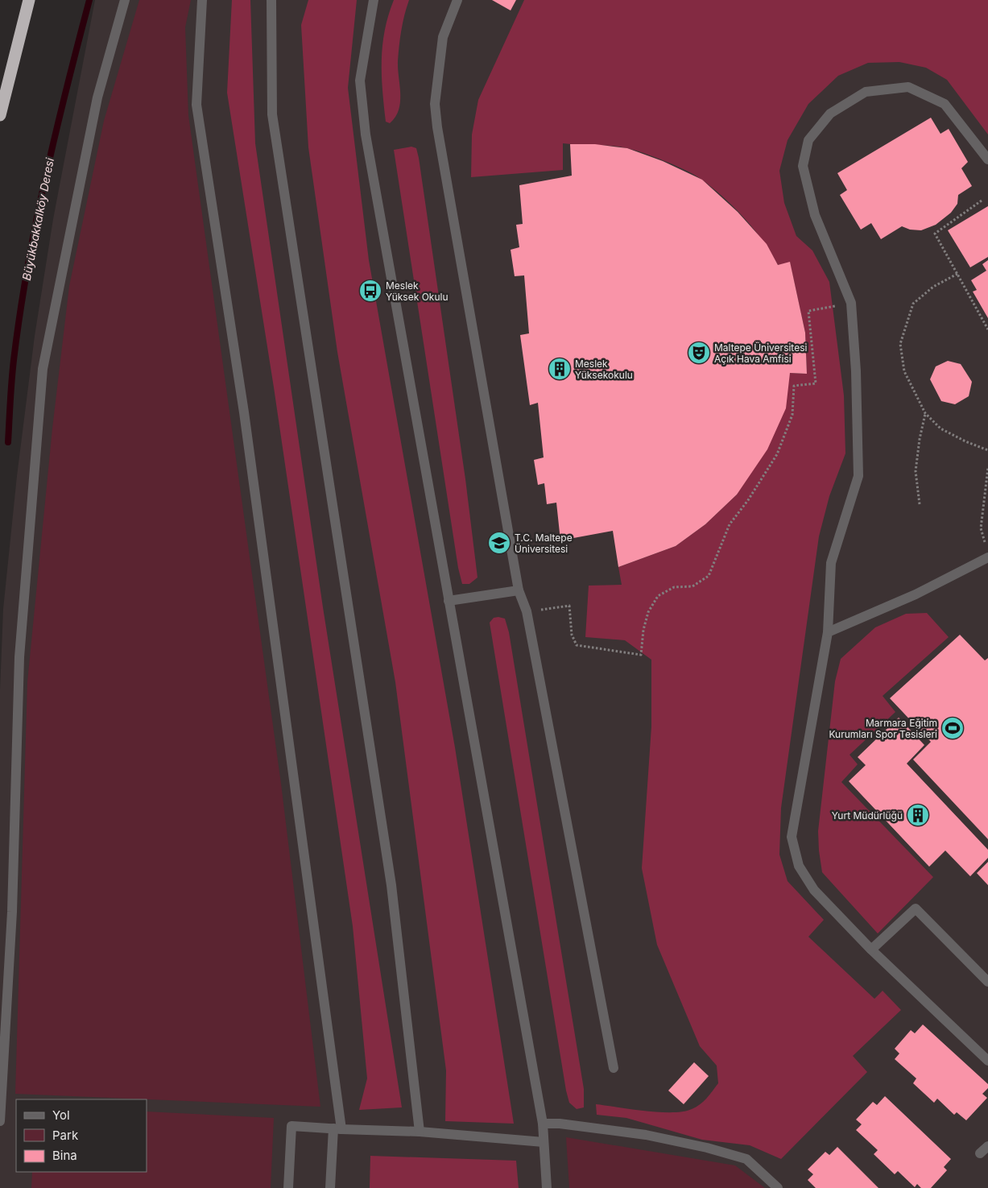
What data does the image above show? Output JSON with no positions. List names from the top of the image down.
{
  "water": ["Büyükbakkalköy Deresi"],
  "places": {
    "bus stop": ["Meslek Yüksek Okulu"],
    "theatre": ["Maltepe Üniversitesi Açık Hava Amfisi"],
    "building": ["Meslek Yüksekokulu", "Yurt Müdürlüğü"],
    "school or university": ["T.C. Maltepe Üniversitesi"],
    "sports": ["Marmara Eğitim Kurumları Spor Tesisleri"]
  },
  "legend": ["Yol", "Park", "Bina"]
}
